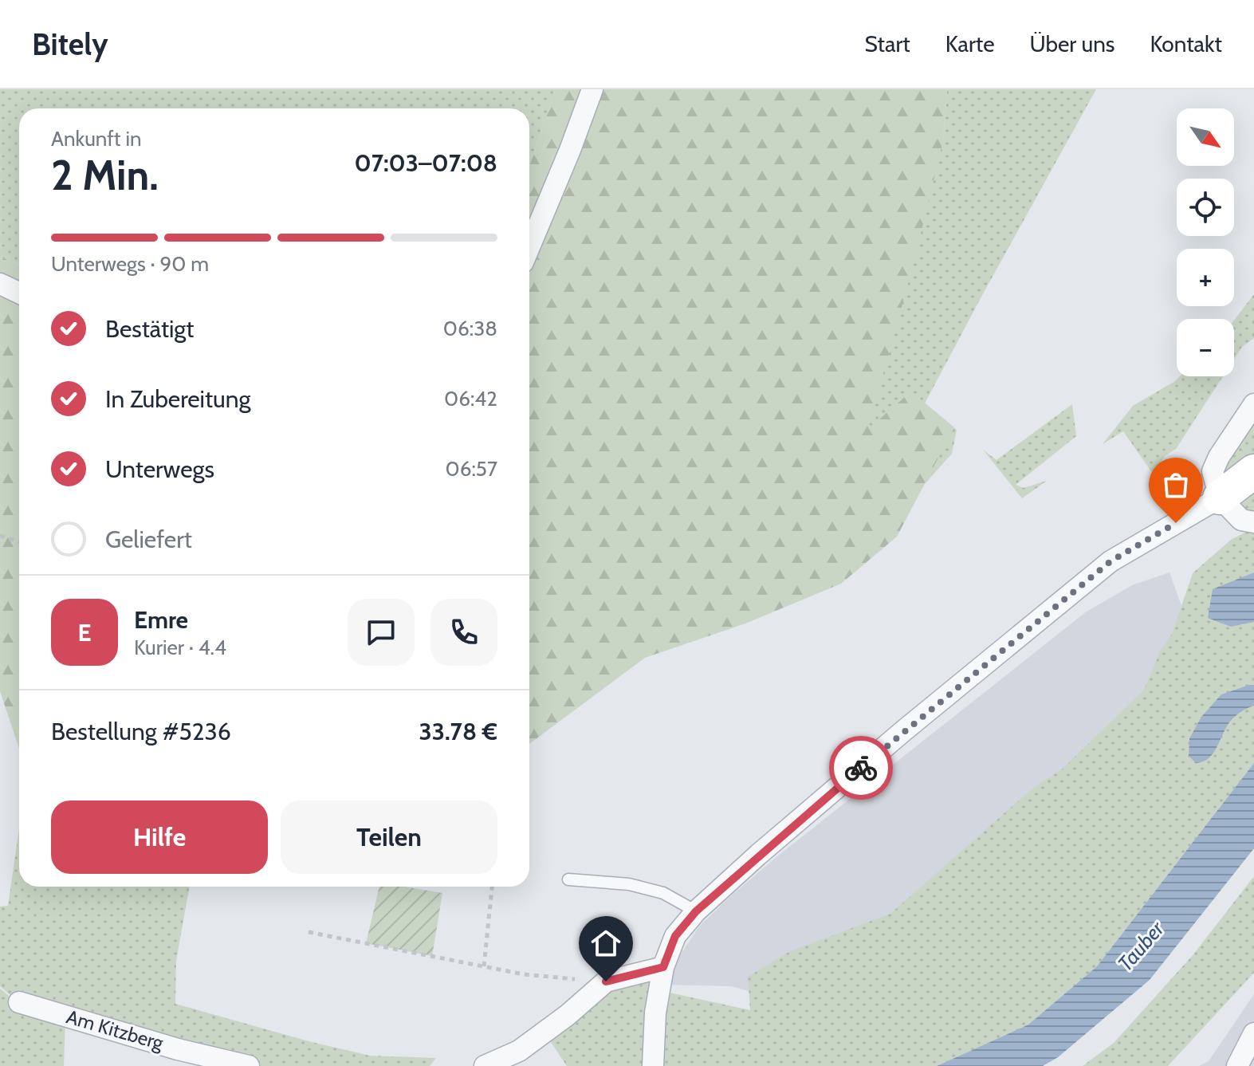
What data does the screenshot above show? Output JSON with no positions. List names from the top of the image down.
{
  "streets": {
    "street": ["Am Kitzberg"]
  },
  "water": ["Tauber"],
  "north": "bottom right",
  "page": {
    "header": "Bitely",
    "nav": [
      "Start",
      "Karte",
      "Über uns",
      "Kontakt"
    ],
    "map_buttons": ["+", "−"],
    "heading": ["2 Min.", "Ankunft in", "07:03–07:08"],
    "panel": [
      "Emre",
      "Kurier · 4.4",
      "Bestellung #5236",
      "33.78 €"
    ],
    "bar": "Unterwegs · 90 m",
    "list": [
      ["Bestätigt", "06:38"],
      ["In Zubereitung", "06:42"],
      ["Unterwegs", "06:57"],
      "Geliefert"
    ],
    "round": "E",
    "buttons": ["Hilfe", "Teilen"]
  }
}
